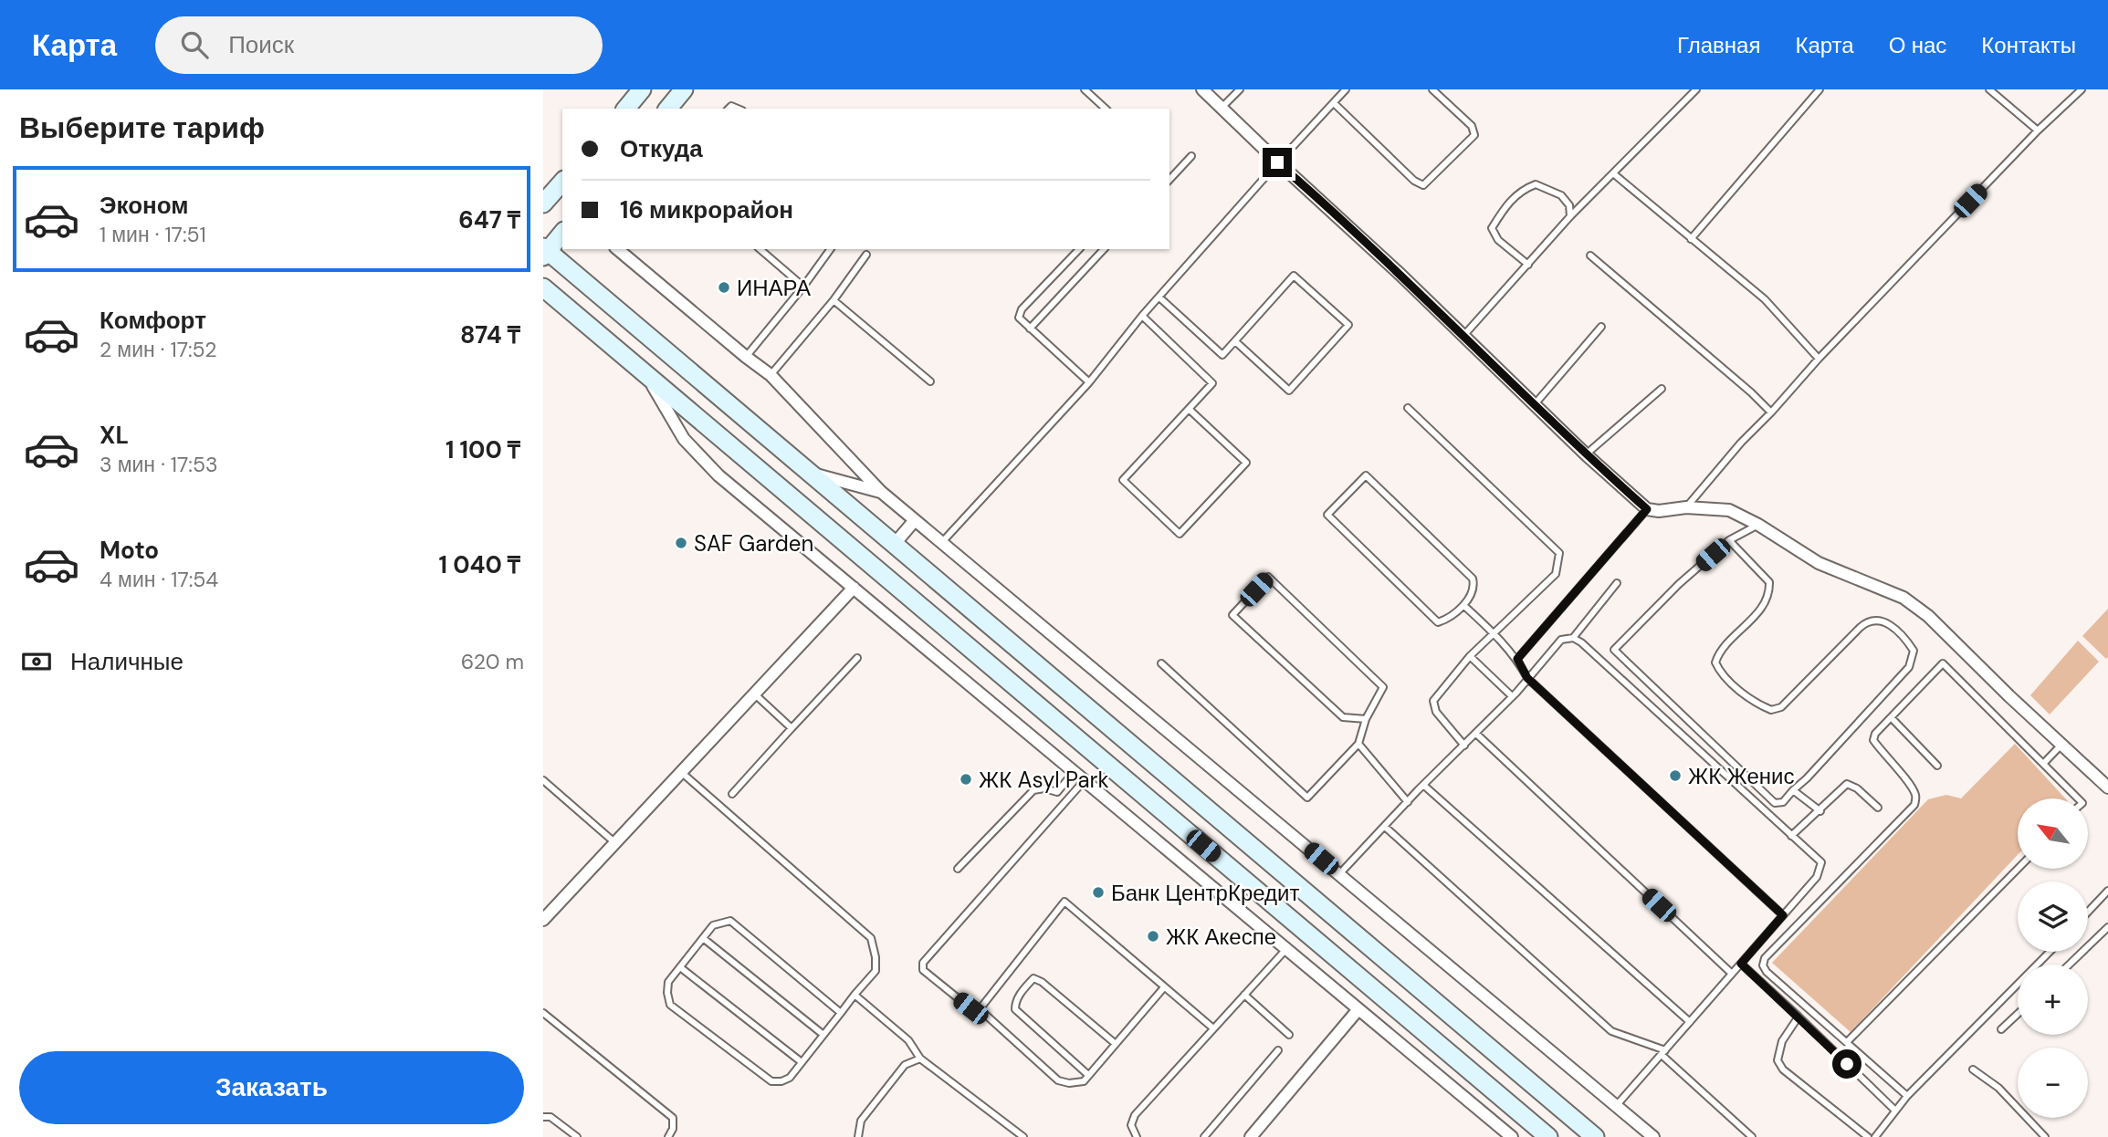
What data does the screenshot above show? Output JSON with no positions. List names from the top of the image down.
{
  "places": [
    "ИНАРА",
    "SAF Garden",
    "ЖК Женис",
    "ЖК Asyl Park",
    "Банк ЦентрКредит",
    "ЖК Акеспе"
  ],
  "north": "top left",
  "page": {
    "header": "Карта",
    "search": "Поиск",
    "nav": [
      "Главная",
      "Карта",
      "О нас",
      "Контакты"
    ],
    "heading": "Выберите тариф",
    "banner": ["Откуда", "16 микрорайон"],
    "list": [
      {
        "name": "Эконом",
        "note": "1 мин · 17:51",
        "value": "647 ₸"
      },
      {
        "name": "Комфорт",
        "note": "2 мин · 17:52",
        "value": "874 ₸"
      },
      {
        "name": "XL",
        "note": "3 мин · 17:53",
        "value": "1 100 ₸"
      },
      {
        "name": "Moto",
        "note": "4 мин · 17:54",
        "value": "1 040 ₸"
      }
    ],
    "pay": ["Наличные", "620 m"],
    "map_buttons": ["+", "−"],
    "buttons": "Заказать"
  }
}
